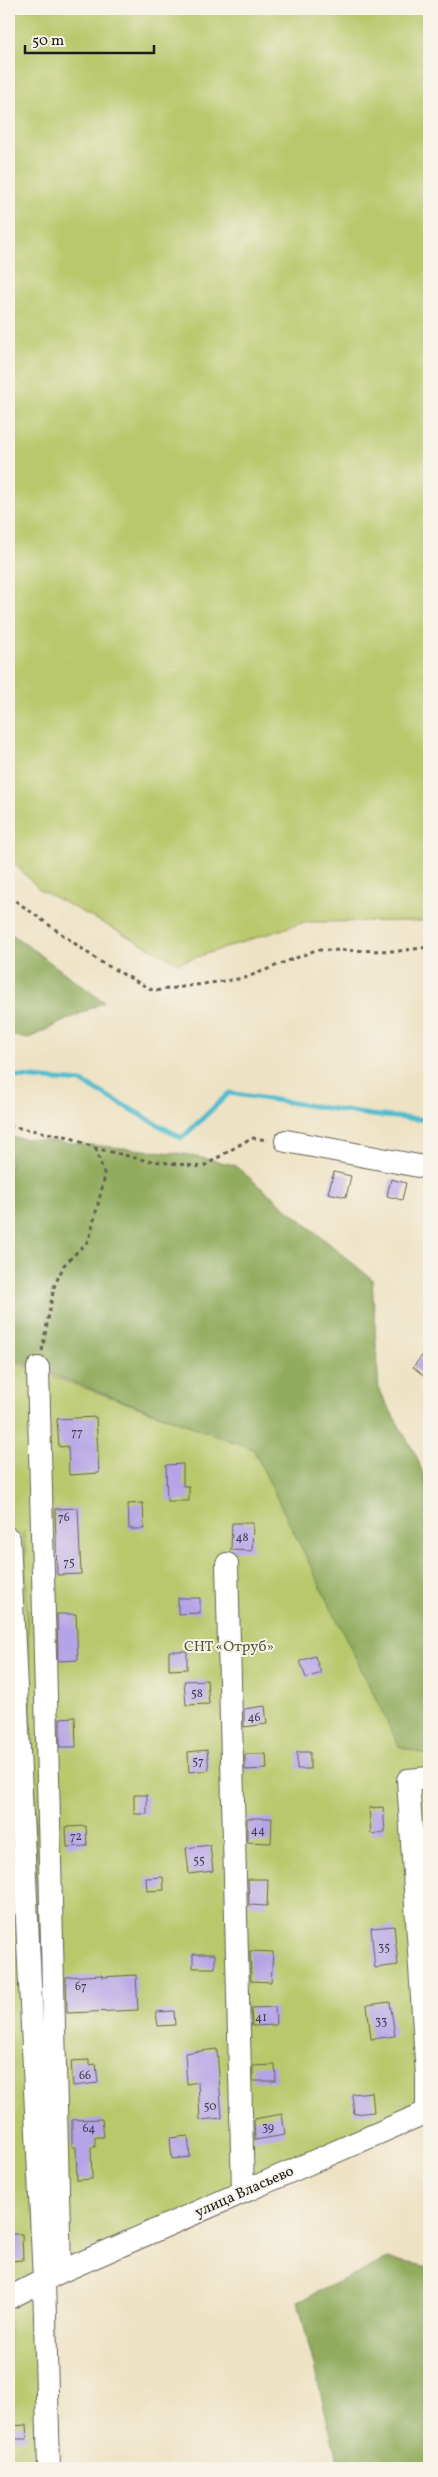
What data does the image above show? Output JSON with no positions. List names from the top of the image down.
{
  "streets": {
    "street": ["улица Власьево"]
  },
  "parks": ["СНТ «Отруб»"],
  "house_numbers": [
    "77",
    "76",
    "48",
    "75",
    "58",
    "46",
    "57",
    "44",
    "72",
    "55",
    "35",
    "67",
    "41",
    "33",
    "66",
    "50",
    "39",
    "64"
  ],
  "scale_bar": "50 m"
}
